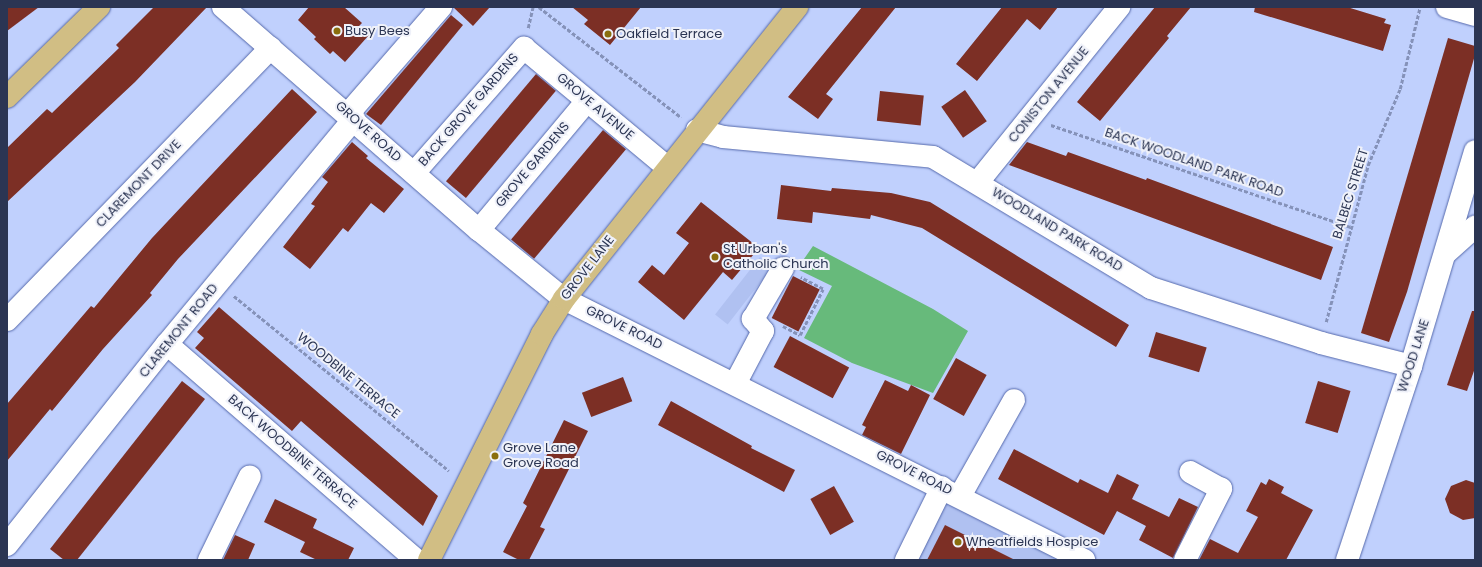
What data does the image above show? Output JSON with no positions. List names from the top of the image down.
{
  "streets": {
    "main road": ["GROVE LANE"],
    "street": [
      "CONISTON AVENUE",
      "GROVE AVENUE",
      "BACK GROVE GARDENS",
      "GROVE ROAD",
      "GROVE GARDENS",
      "CLAREMONT DRIVE",
      "WOODLAND PARK ROAD",
      "CLAREMONT ROAD",
      "WOOD LANE",
      "BACK WOODBINE TERRACE"
    ],
    "path": ["BACK WOODLAND PARK ROAD", "BALBEC STREET", "WOODBINE TERRACE"]
  },
  "crossings": [
    ["CONISTON AVENUE", "BACK WOODLAND PARK ROAD"],
    ["CONISTON AVENUE", "WOODLAND PARK ROAD"],
    ["GROVE AVENUE", "BACK GROVE GARDENS"],
    ["GROVE AVENUE", "GROVE GARDENS"],
    ["GROVE AVENUE", "GROVE LANE"],
    ["BACK GROVE GARDENS", "GROVE ROAD"],
    ["GROVE ROAD", "GROVE GARDENS"],
    ["GROVE ROAD", "CLAREMONT DRIVE"],
    ["GROVE ROAD", "GROVE LANE"],
    ["GROVE ROAD", "CLAREMONT ROAD"],
    ["BACK WOODLAND PARK ROAD", "BALBEC STREET"],
    ["BALBEC STREET", "WOODLAND PARK ROAD"],
    ["WOODLAND PARK ROAD", "GROVE LANE"],
    ["WOODLAND PARK ROAD", "WOOD LANE"],
    ["GROVE LANE", "WOODBINE TERRACE"],
    ["CLAREMONT ROAD", "WOODBINE TERRACE"],
    ["CLAREMONT ROAD", "BACK WOODBINE TERRACE"]
  ],
  "places": [
    "Busy Bees",
    "Oakfield Terrace",
    "St Urban's Catholic Church",
    "Grove Lane Grove Road",
    "Wheatfields Hospice"
  ]
}
